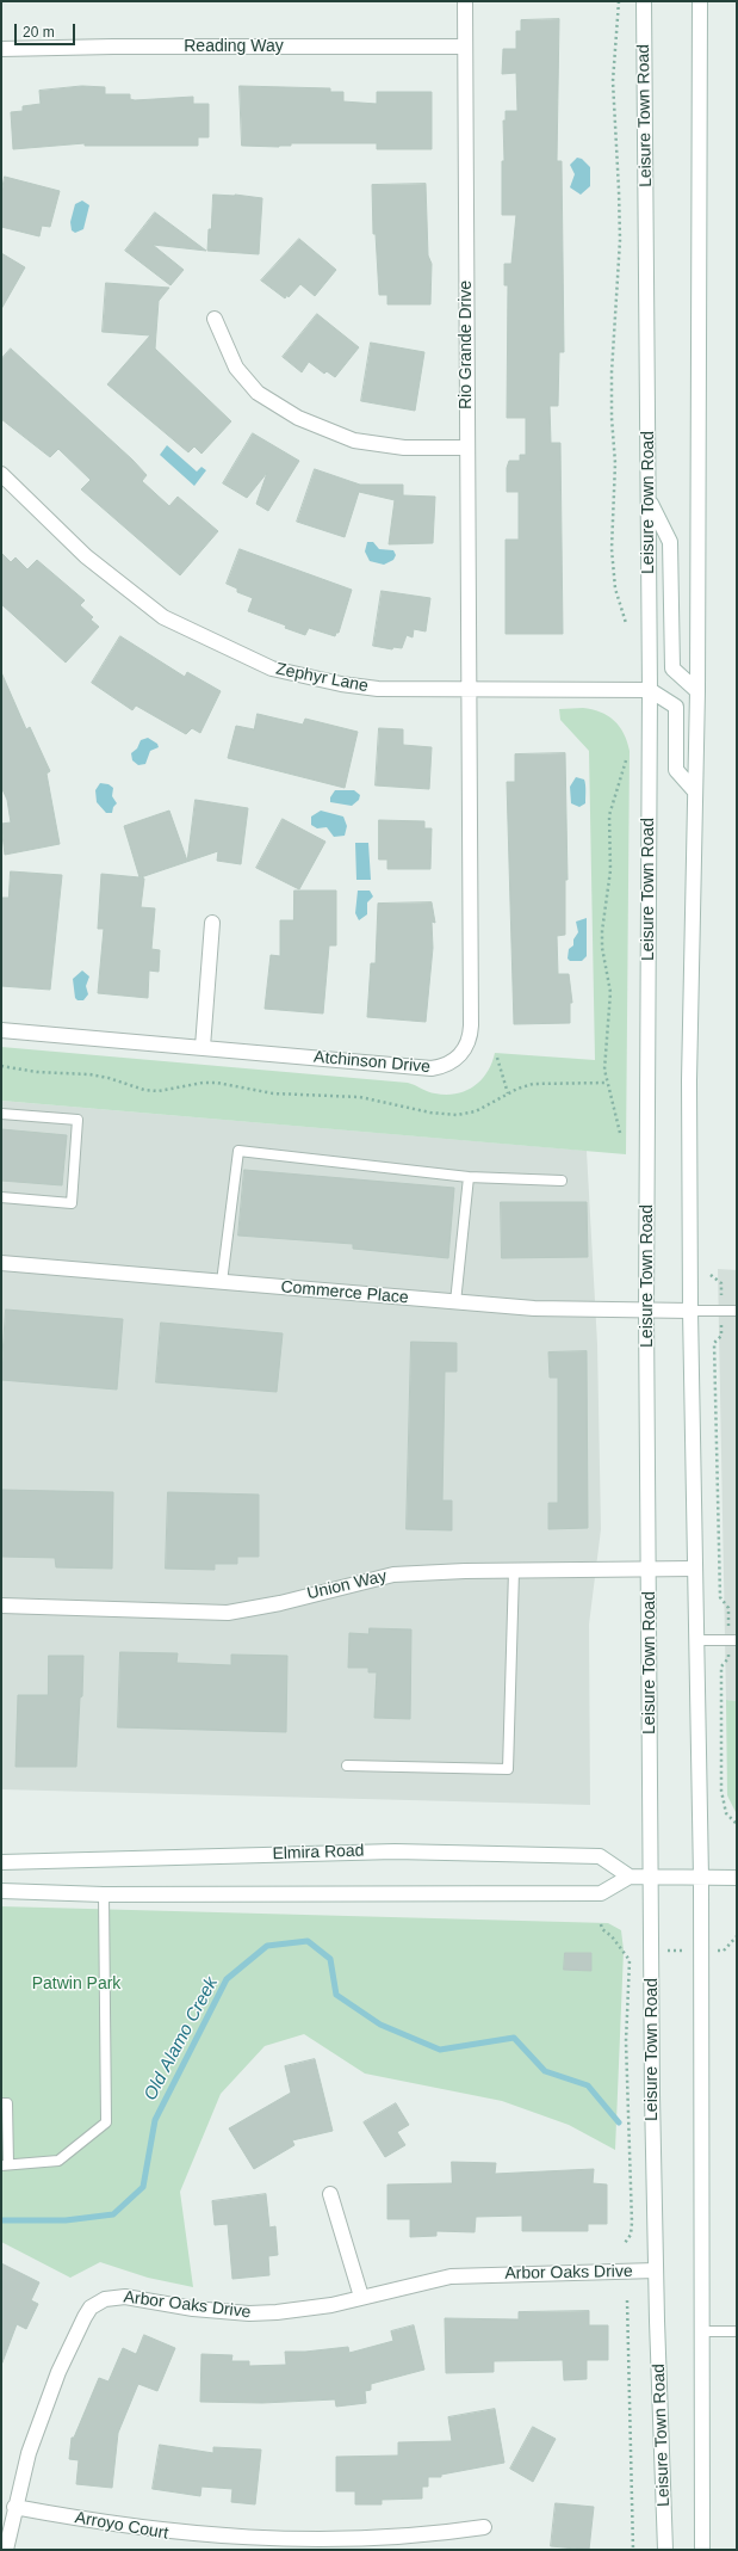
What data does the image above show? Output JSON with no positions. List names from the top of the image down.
{
  "streets": {
    "main road": [
      "Reading Way",
      "Leisure Town Road",
      "Rio Grande Drive",
      "Zephyr Lane",
      "Atchinson Drive",
      "Commerce Place",
      "Union Way",
      "Elmira Road",
      "Arbor Oaks Drive",
      "Arroyo Court"
    ]
  },
  "crossings": [
    ["Reading Way", "Rio Grande Drive"],
    ["Leisure Town Road", "Zephyr Lane"],
    ["Leisure Town Road", "Commerce Place"],
    ["Leisure Town Road", "Union Way"],
    ["Leisure Town Road", "Arbor Oaks Drive"],
    ["Rio Grande Drive", "Zephyr Lane"],
    ["Rio Grande Drive", "Atchinson Drive"],
    ["Zephyr Lane", "Atchinson Drive"],
    ["Arbor Oaks Drive", "Arroyo Court"]
  ],
  "water": ["Old Alamo Creek"],
  "parks": ["Patwin Park"],
  "scale_bar": "20 m"
}
